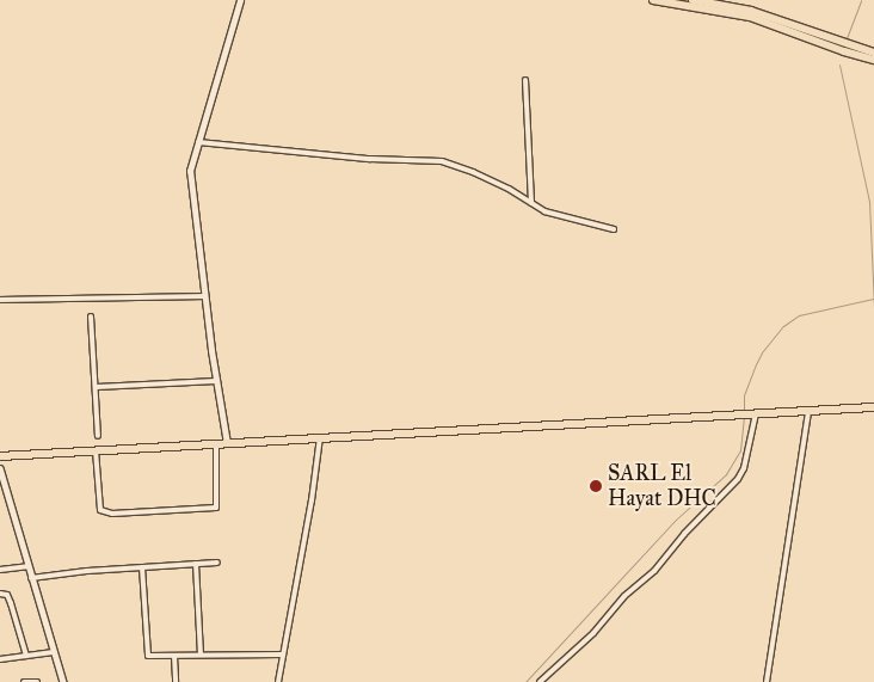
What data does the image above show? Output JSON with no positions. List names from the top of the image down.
{
  "places": ["SARL El Hayat DHC"]
}
